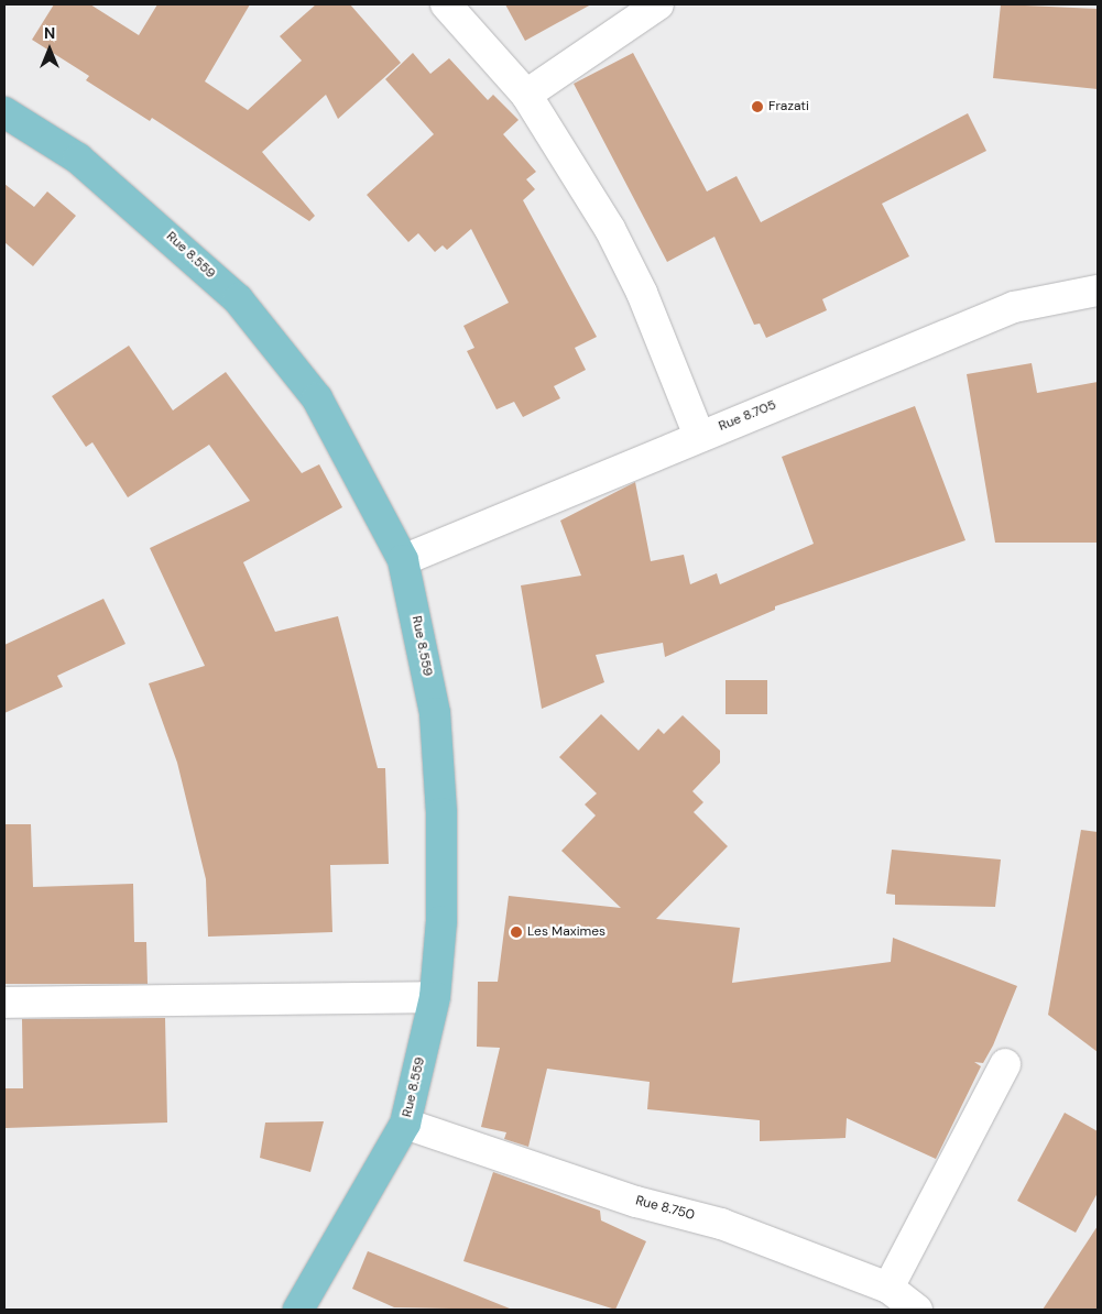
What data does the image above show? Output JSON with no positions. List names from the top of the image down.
{
  "streets": {
    "main road": ["Rue 8.559"],
    "street": ["Rue 8.705", "Rue 8.750"]
  },
  "crossings": [
    ["Rue 8.559", "Rue 8.705"],
    ["Rue 8.559", "Rue 8.750"]
  ],
  "places": ["Frazati", "Les Maximes"],
  "north": "top"
}
